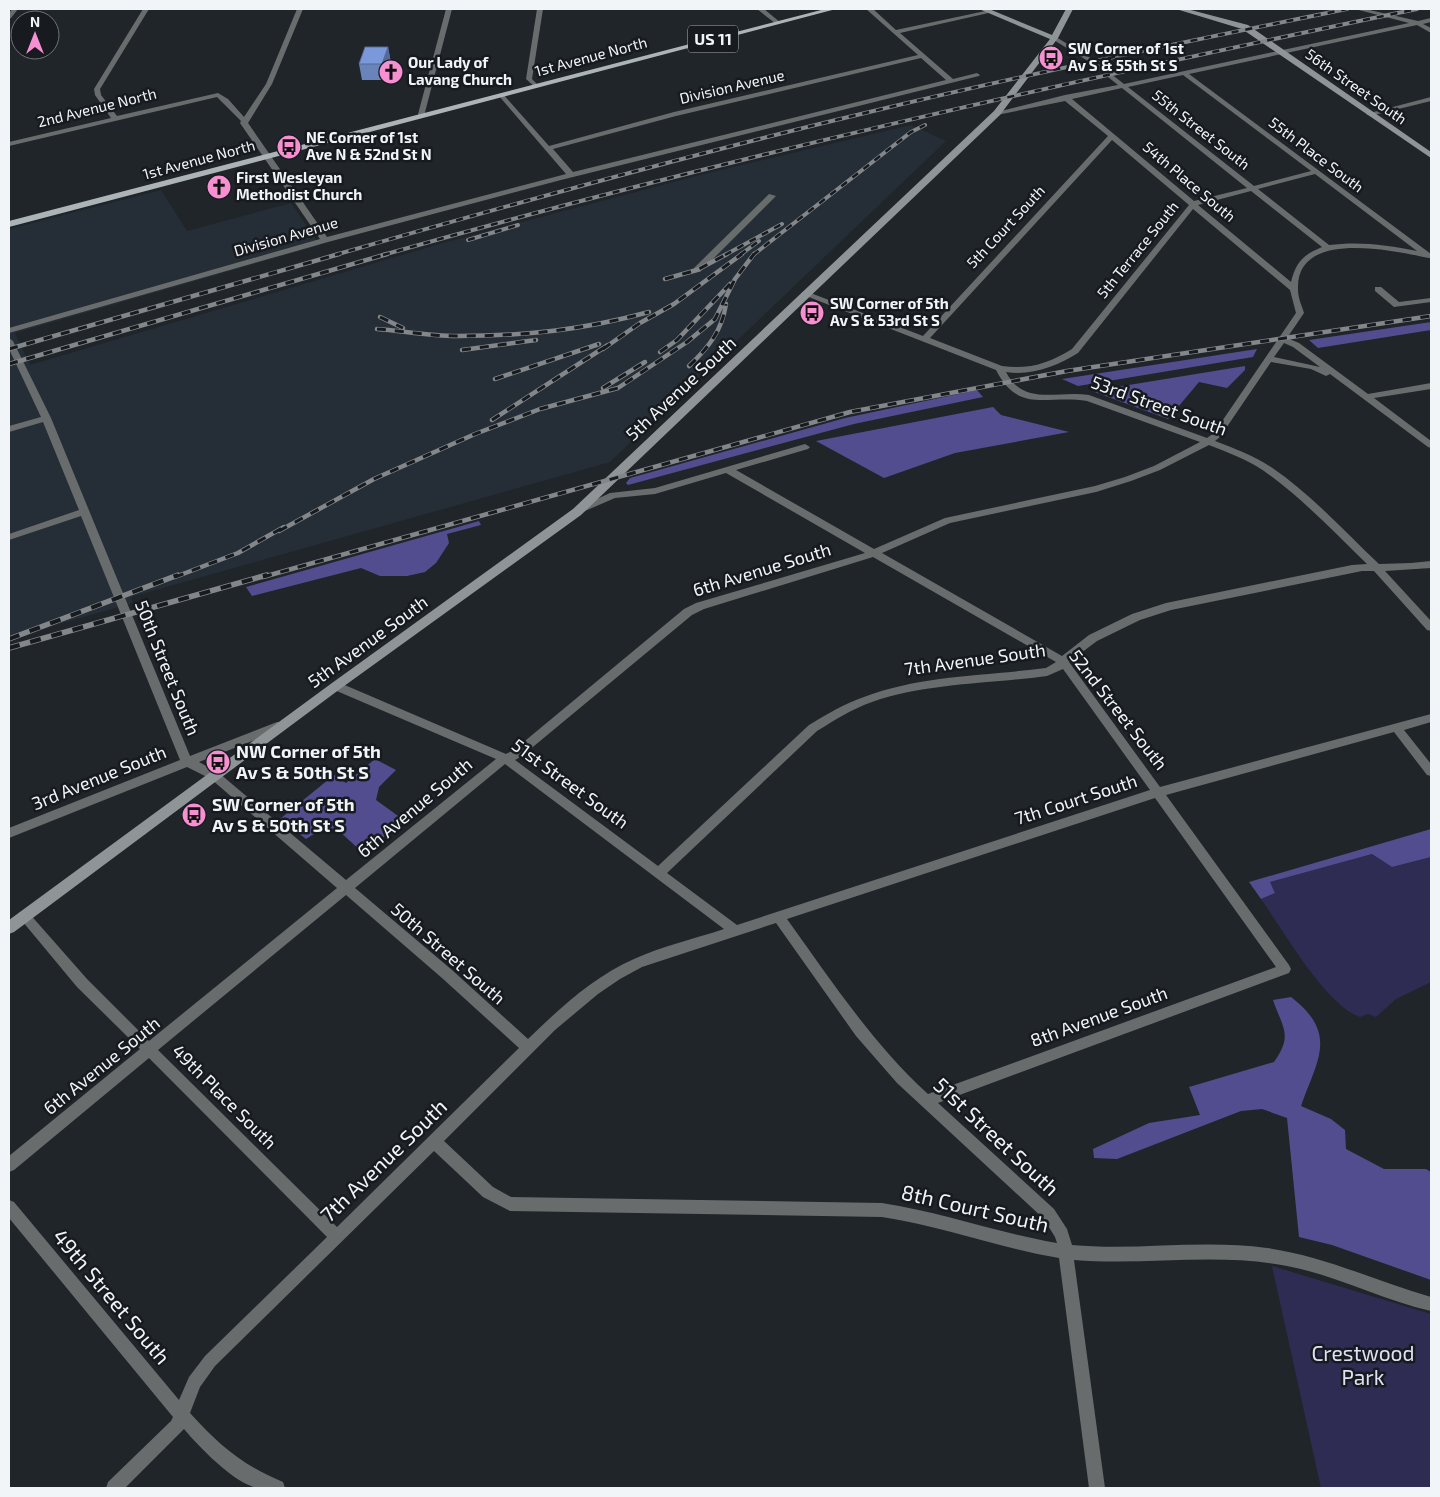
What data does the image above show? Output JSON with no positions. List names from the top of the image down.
{
  "streets": {
    "main road": ["US 11", "1st Avenue North"],
    "street": [
      "Division Avenue",
      "56th Street South",
      "2nd Avenue North",
      "55th Street South",
      "55th Place South",
      "54th Place South",
      "5th Court South",
      "5th Terrace South",
      "5th Avenue South",
      "53rd Street South",
      "6th Avenue South",
      "7th Avenue South",
      "50th Street South",
      "52nd Street South",
      "3rd Avenue South",
      "51st Street South",
      "7th Court South",
      "8th Avenue South",
      "49th Place South",
      "8th Court South",
      "49th Street South"
    ]
  },
  "crossings": [
    ["55th Street South", "5th Terrace South"],
    ["55th Street South", "5th Avenue South"],
    ["55th Street South", "6th Avenue South"],
    ["55th Place South", "5th Terrace South"],
    ["55th Place South", "6th Avenue South"],
    ["54th Place South", "5th Court South"],
    ["54th Place South", "5th Terrace South"],
    ["54th Place South", "6th Avenue South"],
    ["5th Terrace South", "53rd Street South"],
    ["5th Avenue South", "50th Street South"],
    ["5th Avenue South", "3rd Avenue South"],
    ["5th Avenue South", "51st Street South"],
    ["5th Avenue South", "49th Place South"],
    ["53rd Street South", "6th Avenue South"],
    ["53rd Street South", "7th Avenue South"],
    ["6th Avenue South", "50th Street South"],
    ["6th Avenue South", "52nd Street South"],
    ["6th Avenue South", "51st Street South"],
    ["6th Avenue South", "49th Place South"],
    ["7th Avenue South", "50th Street South"],
    ["7th Avenue South", "52nd Street South"],
    ["7th Avenue South", "51st Street South"],
    ["7th Avenue South", "7th Court South"],
    ["7th Avenue South", "49th Place South"],
    ["7th Avenue South", "8th Court South"],
    ["7th Avenue South", "49th Street South"],
    ["50th Street South", "3rd Avenue South"],
    ["52nd Street South", "7th Court South"],
    ["52nd Street South", "8th Avenue South"],
    ["51st Street South", "7th Court South"],
    ["51st Street South", "8th Avenue South"],
    ["51st Street South", "8th Court South"]
  ],
  "parks": ["Crestwood Park"],
  "places": {
    "bus stop": [
      "SW Corner of 1st Av S & 55th St S",
      "NE Corner of 1st Ave N & 52nd St N",
      "SW Corner of 5th Av S & 53rd St S",
      "NW Corner of 5th Av S & 50th St S",
      "SW Corner of 5th Av S & 50th St S"
    ],
    "church": ["Our Lady of Lavang Church", "First Wesleyan Methodist Church"]
  },
  "north": "top"
}
